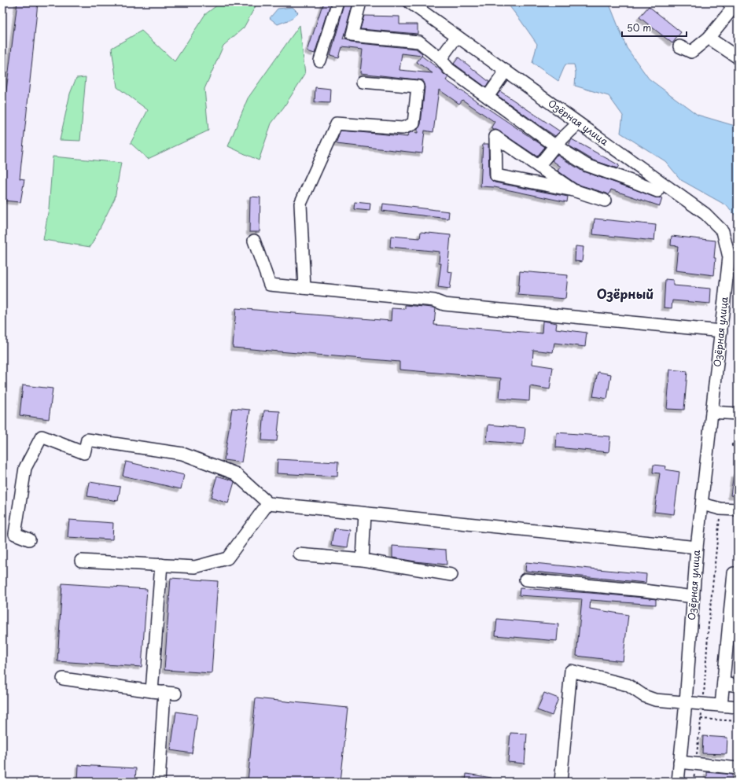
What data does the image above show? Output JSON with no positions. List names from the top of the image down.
{
  "streets": {
    "street": ["Озёрная улица"]
  },
  "districts": ["Озёрный"],
  "scale_bar": "50 m"
}
